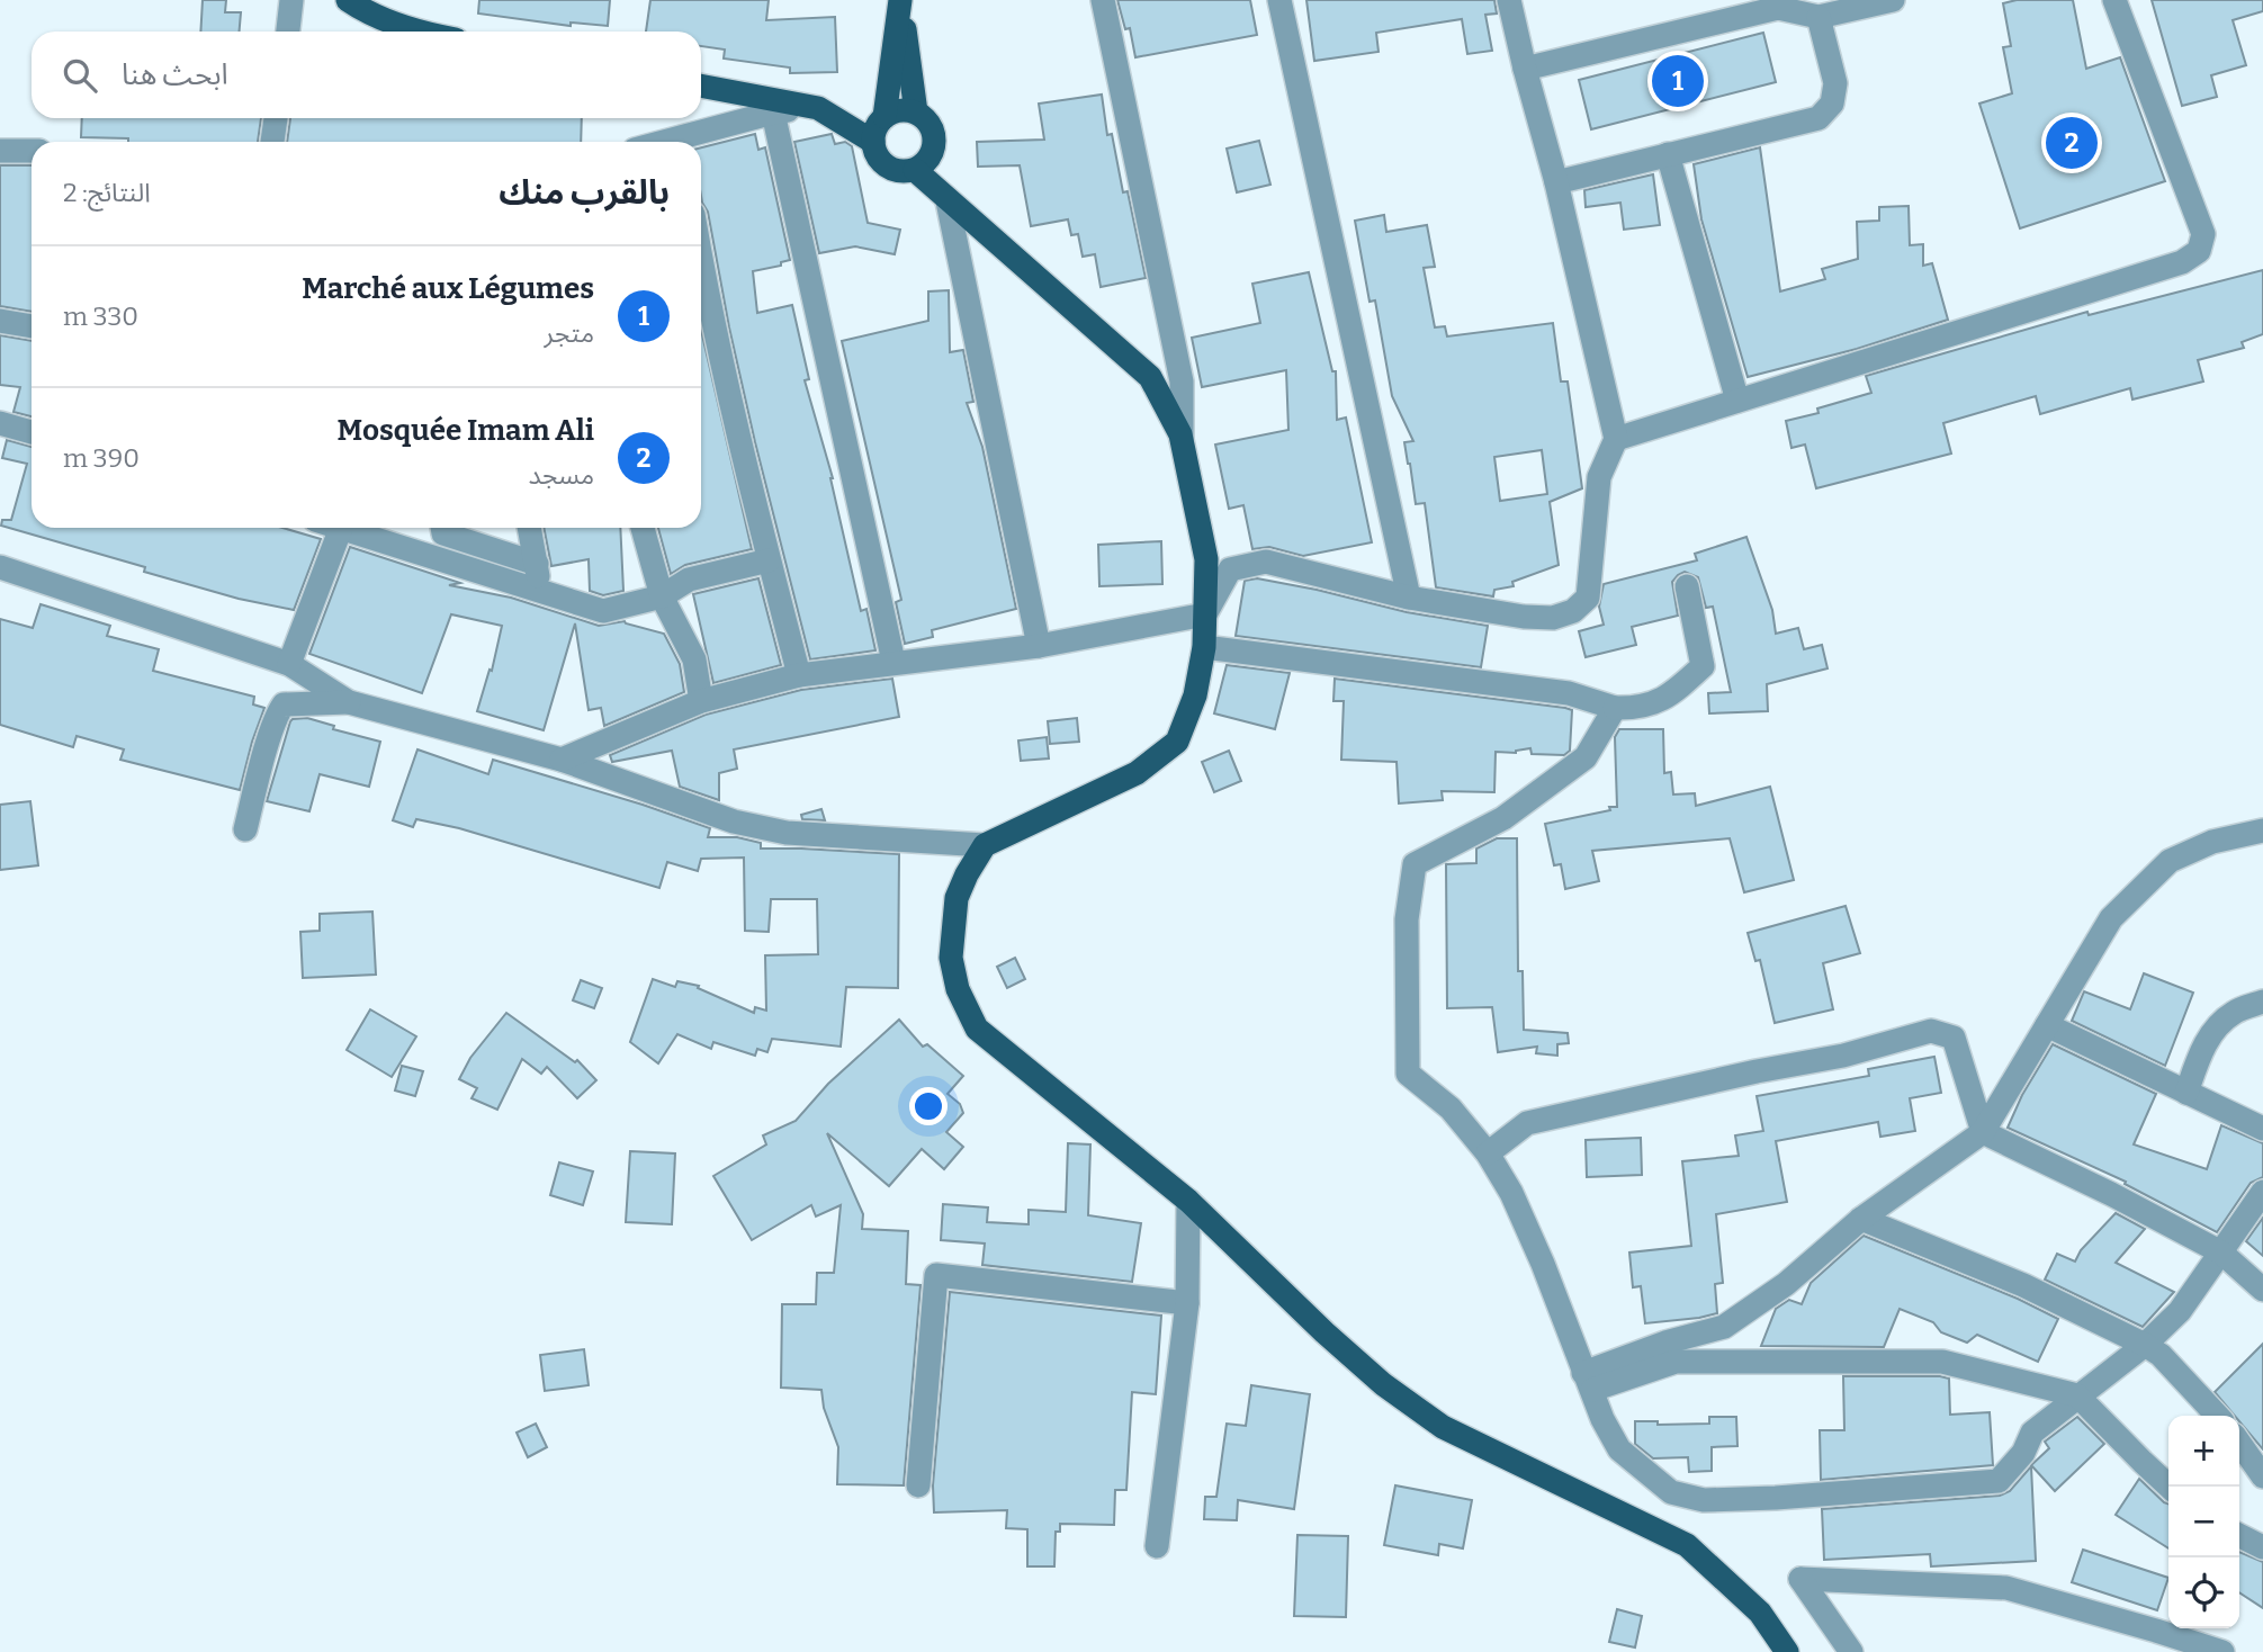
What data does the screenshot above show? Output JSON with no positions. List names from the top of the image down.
{
  "page": {
    "search": "ابحث هنا",
    "pins": ["1", "2"],
    "heading": ["بالقرب منك", "النتائج: 2"],
    "list": [
      {
        "mark": "1",
        "name": "Marché aux Légumes",
        "note": "متجر",
        "value": "330 m"
      },
      {
        "mark": "2",
        "name": "Mosquée Imam Ali",
        "note": "مسجد",
        "value": "390 m"
      }
    ],
    "map_buttons": ["+", "−"]
  }
}
